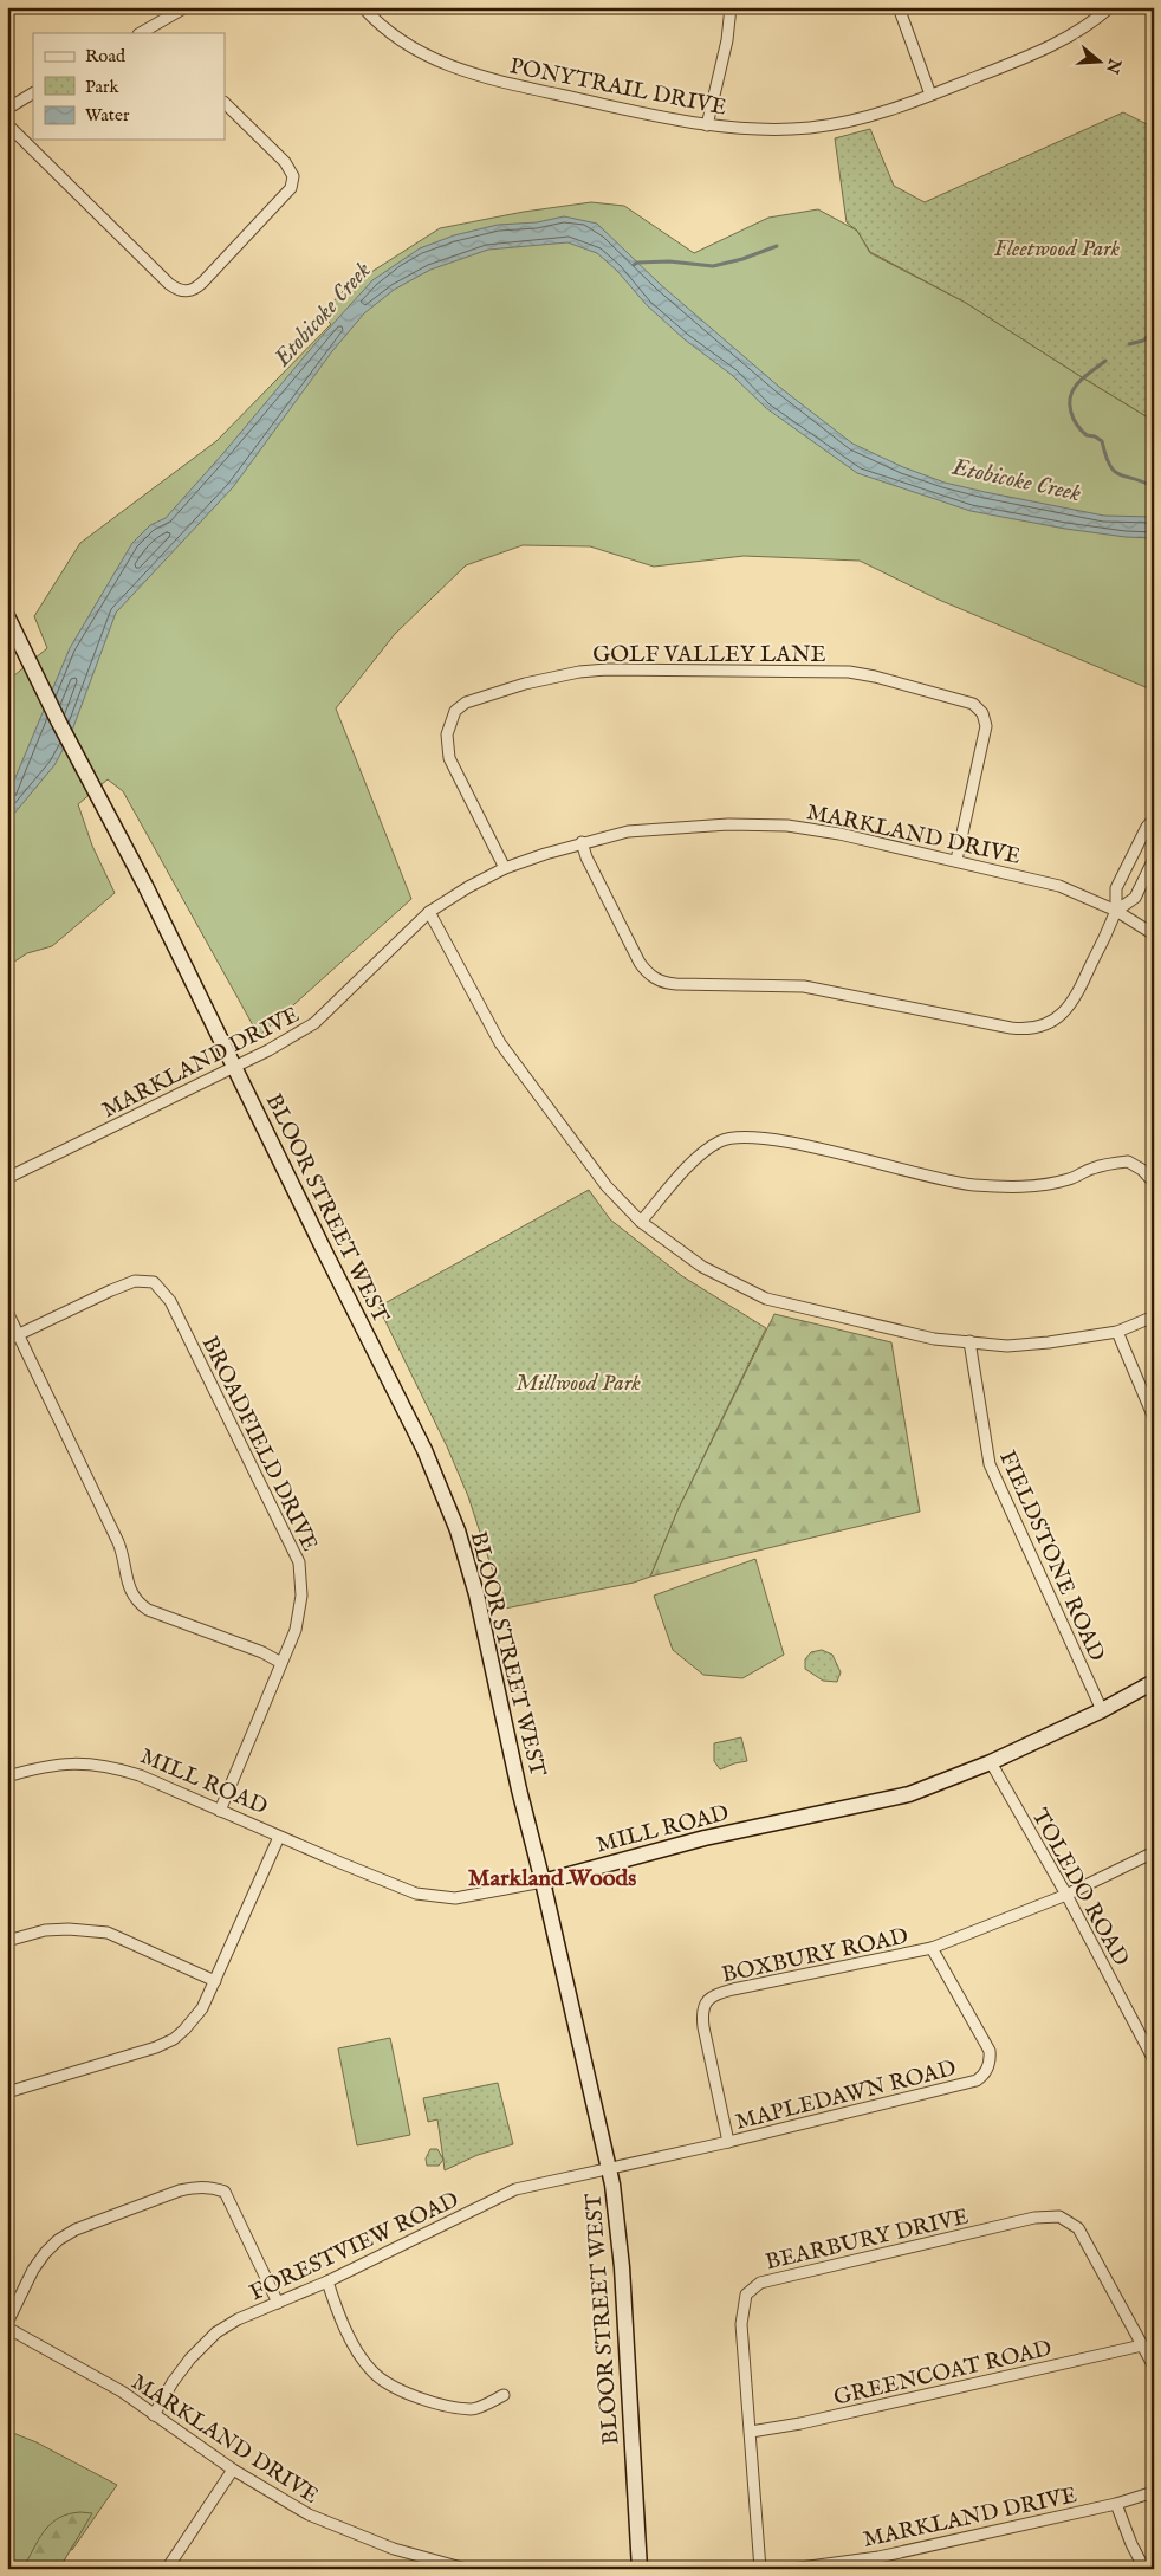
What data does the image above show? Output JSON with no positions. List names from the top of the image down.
{
  "streets": {
    "main road": ["BLOOR STREET WEST", "MILL ROAD"],
    "street": [
      "PONYTRAIL DRIVE",
      "GOLF VALLEY LANE",
      "MARKLAND DRIVE",
      "BROADFIELD DRIVE",
      "FIELDSTONE ROAD",
      "TOLEDO ROAD",
      "BOXBURY ROAD",
      "MAPLEDAWN ROAD",
      "BEARBURY DRIVE",
      "FORESTVIEW ROAD",
      "GREENCOAT ROAD"
    ]
  },
  "crossings": [
    ["GOLF VALLEY LANE", "MARKLAND DRIVE"],
    ["MARKLAND DRIVE", "BLOOR STREET WEST"],
    ["MARKLAND DRIVE", "FORESTVIEW ROAD"],
    ["BLOOR STREET WEST", "MILL ROAD"],
    ["BLOOR STREET WEST", "MAPLEDAWN ROAD"],
    ["BLOOR STREET WEST", "FORESTVIEW ROAD"],
    ["BROADFIELD DRIVE", "MILL ROAD"],
    ["FIELDSTONE ROAD", "MILL ROAD"],
    ["MILL ROAD", "TOLEDO ROAD"],
    ["TOLEDO ROAD", "BOXBURY ROAD"],
    ["BOXBURY ROAD", "MAPLEDAWN ROAD"],
    ["MAPLEDAWN ROAD", "FORESTVIEW ROAD"],
    ["BEARBURY DRIVE", "GREENCOAT ROAD"]
  ],
  "districts": ["Markland Woods"],
  "water": ["Etobicoke Creek"],
  "parks": ["Fleetwood Park", "Millwood Park"],
  "legend": ["Road", "Park", "Water"],
  "north": "right"
}
